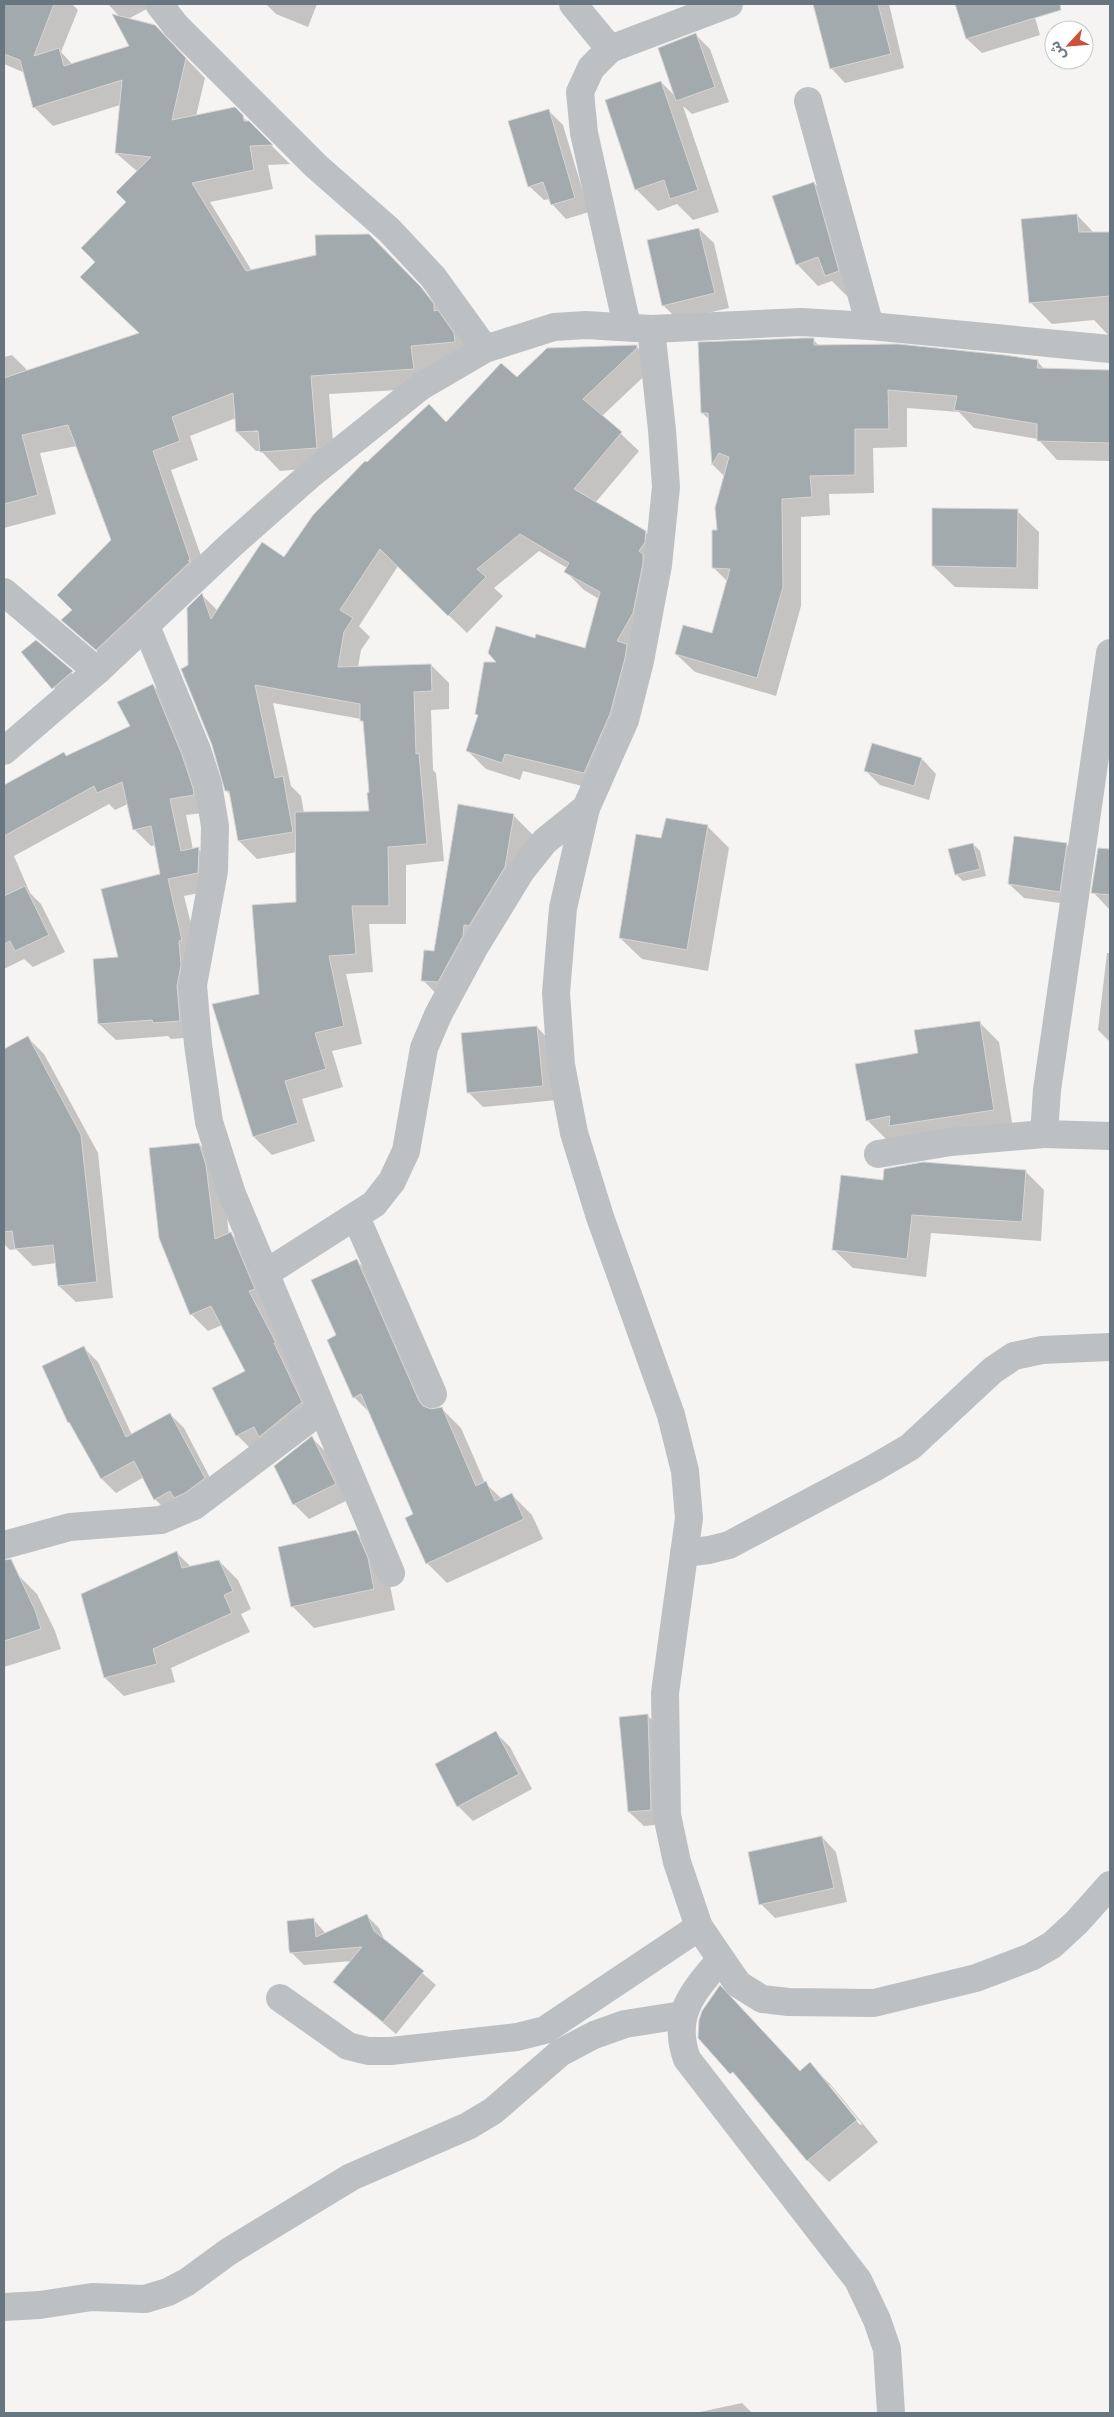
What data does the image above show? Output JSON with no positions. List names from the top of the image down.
{
  "north": "bottom left"
}
